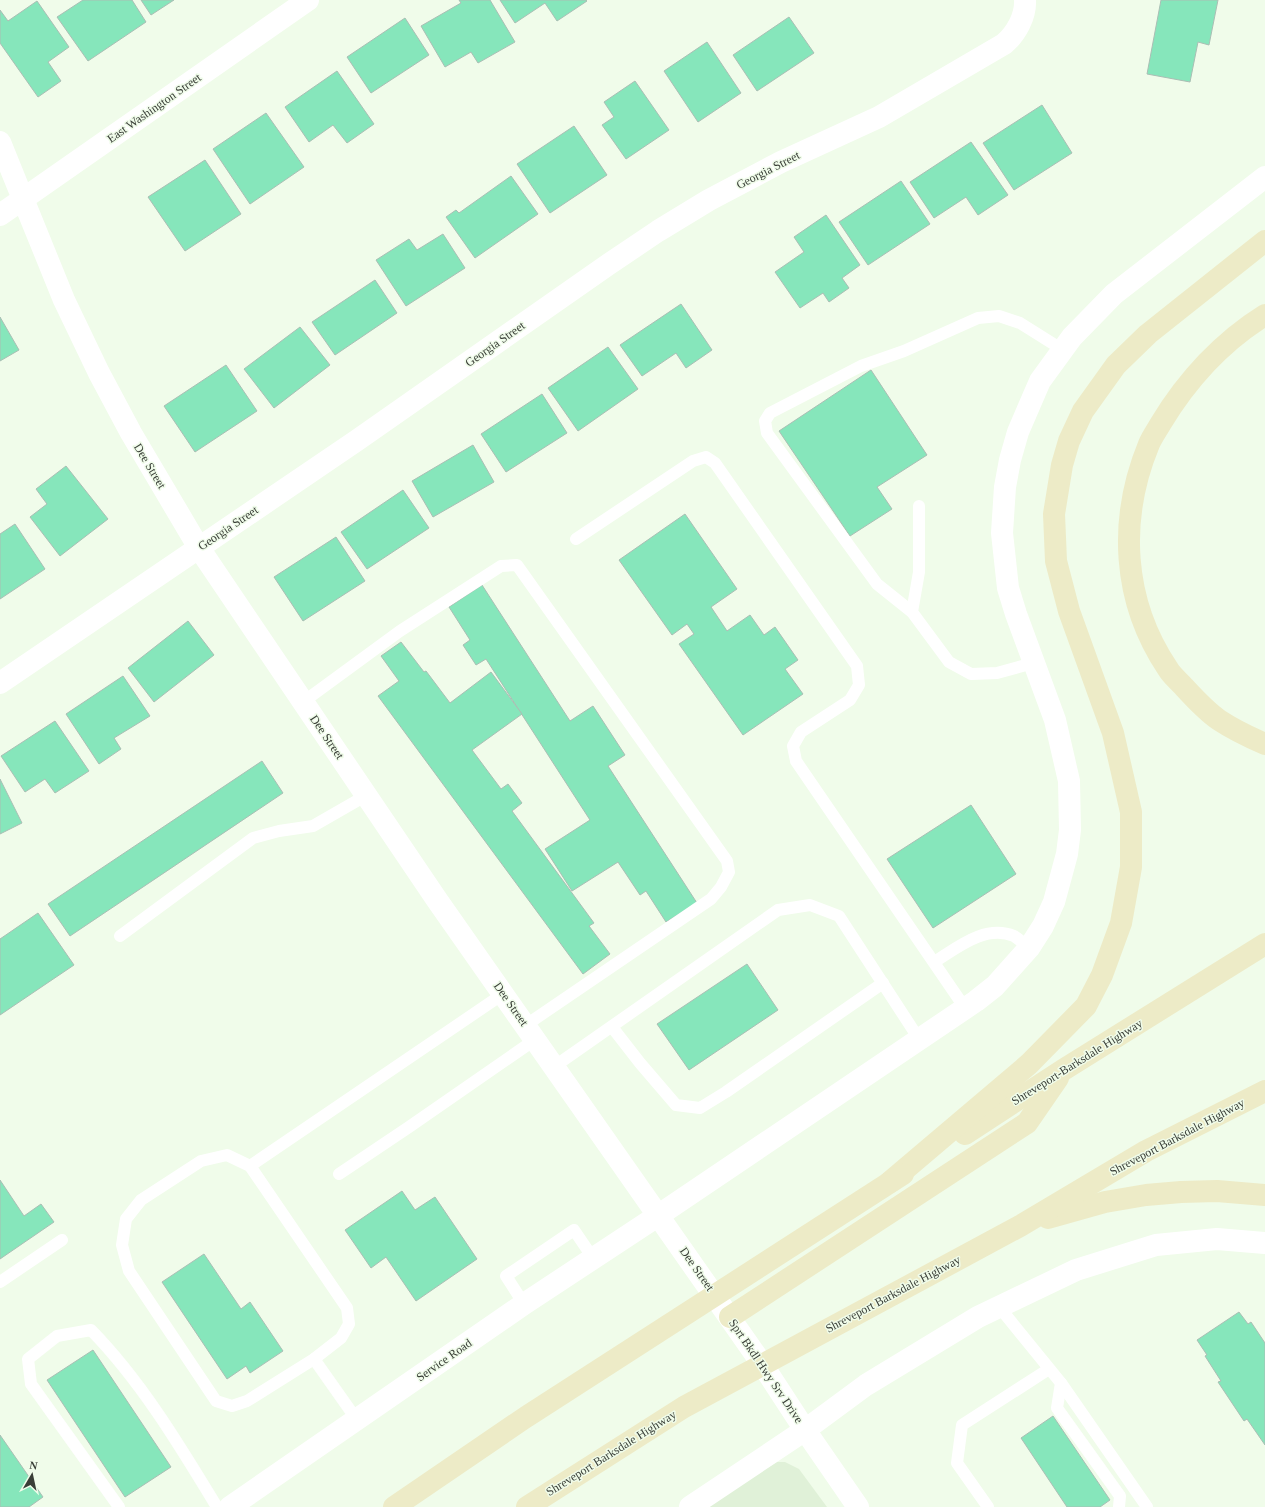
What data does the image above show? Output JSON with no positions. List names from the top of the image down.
{
  "streets": {
    "main road": ["Shreveport-Barksdale Highway", "Shreveport Barksdale Highway"],
    "street": [
      "East Washington Street",
      "Georgia Street",
      "Dee Street",
      "Service Road",
      "Sprt Bkdl Hwy Srv Drive"
    ]
  },
  "crossings": [
    ["East Washington Street", "Dee Street"],
    ["Georgia Street", "Dee Street"],
    ["Dee Street", "Service Road"],
    ["Dee Street", "Sprt Bkdl Hwy Srv Drive"],
    ["Shreveport Barksdale Highway", "Sprt Bkdl Hwy Srv Drive"]
  ],
  "north": "top"
}
